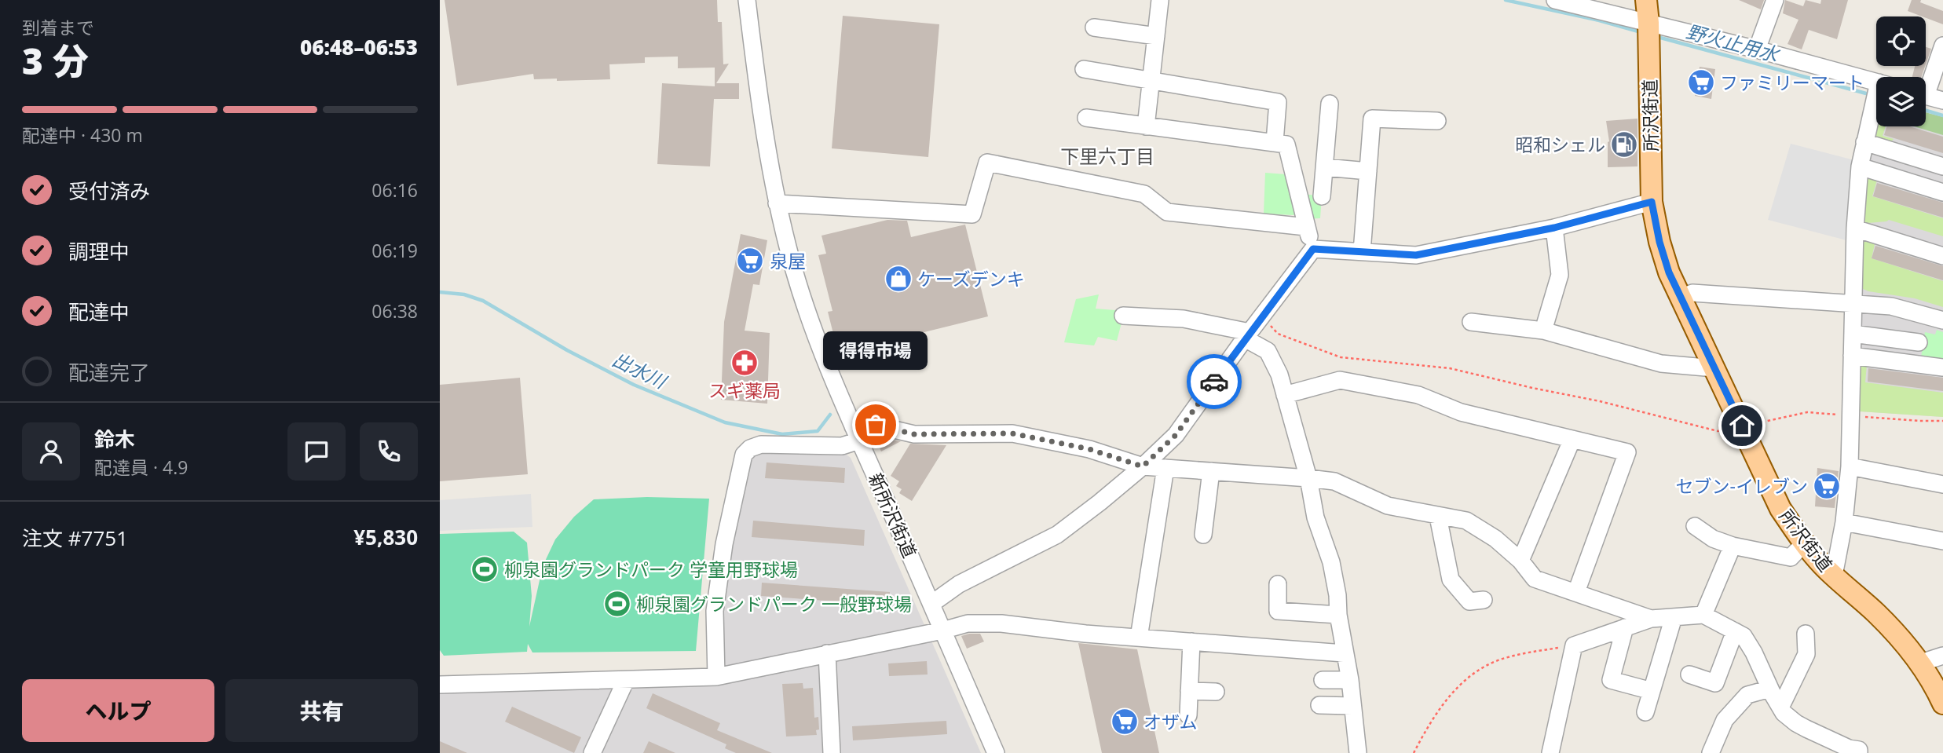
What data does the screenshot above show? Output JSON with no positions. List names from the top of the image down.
{
  "streets": {
    "main road": ["所沢街道"],
    "street": ["新所沢街道"]
  },
  "districts": ["下里六丁目"],
  "water": ["野火止用水", "出水川"],
  "places": {
    "supermarket": [
      "ファミリーマート",
      "泉屋",
      "セブン-イレブン",
      "オザム"
    ],
    "fuel station": ["昭和シェル"],
    "shop": ["ケーズデンキ"],
    "pharmacy": ["スギ薬局"],
    "other": ["得得市場"],
    "sports": ["柳泉園グランドパーク 学童用野球場", "柳泉園グランドパーク 一般野球場"]
  },
  "page": {
    "heading": ["3 分", "到着まで", "06:48–06:53"],
    "panel": [
      "鈴木",
      "配達員 · 4.9",
      "注文 #7751",
      "¥5,830"
    ],
    "bar": "配達中 · 430 m",
    "list": [
      ["受付済み", "06:16"],
      ["調理中", "06:19"],
      ["配達中", "06:38"],
      "配達完了"
    ],
    "bubble": "得得市場",
    "buttons": ["ヘルプ", "共有"]
  }
}
